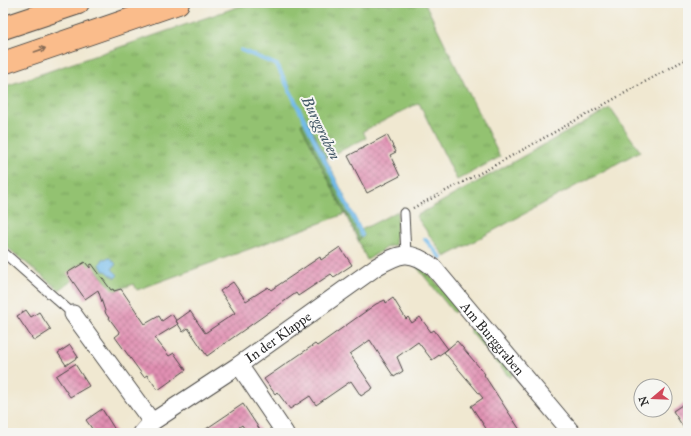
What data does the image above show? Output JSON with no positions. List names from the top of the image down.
{
  "streets": {
    "street": ["In der Klappe", "Am Burggraben"]
  },
  "crossings": [
    ["In der Klappe", "Am Burggraben"]
  ],
  "water": ["Burggraben"],
  "north": "left"
}
